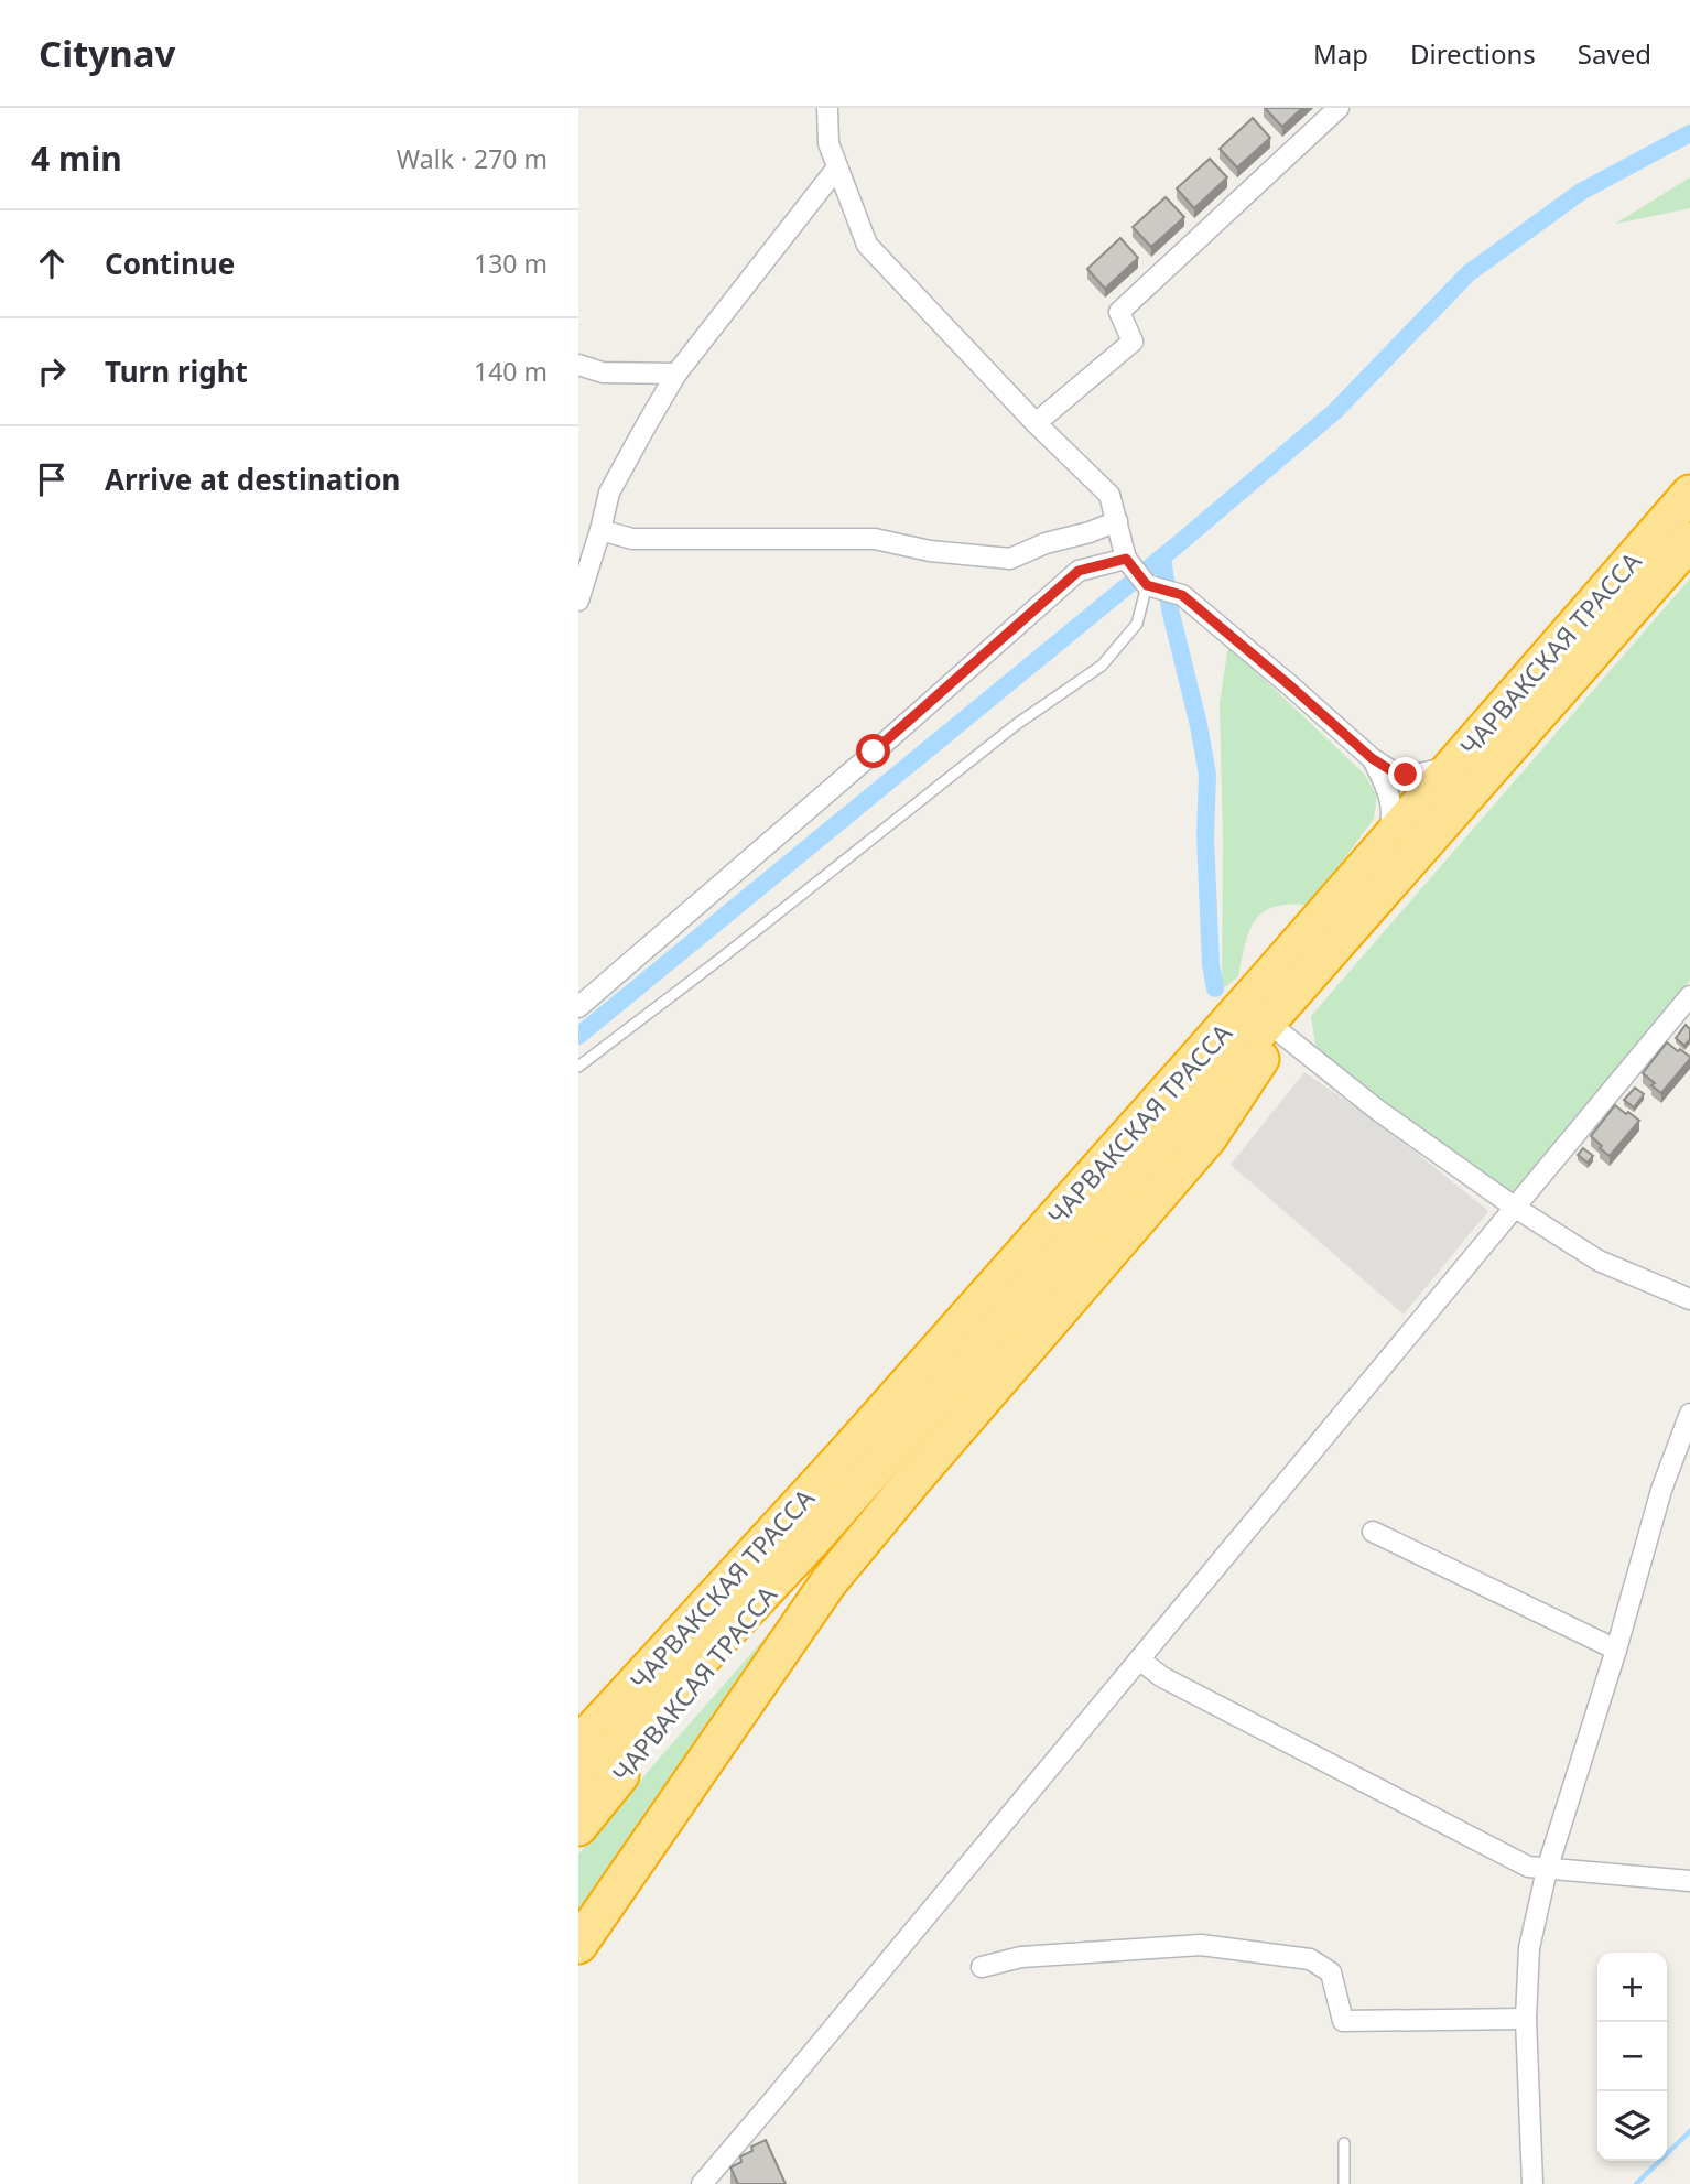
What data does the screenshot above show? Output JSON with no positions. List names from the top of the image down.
{
  "streets": {
    "highway": ["ЧАРВАКСКАЯ ТРАССА", "ЧАРВАКСАЯ ТРАССА"]
  },
  "crossings": [
    ["ЧАРВАКСКАЯ ТРАССА", "ЧАРВАКСАЯ ТРАССА"]
  ],
  "page": {
    "header": "Citynav",
    "nav": ["Map", "Directions", "Saved"],
    "heading": ["4 min", "Walk · 270 m"],
    "list": [
      ["Continue", "130 m"],
      ["Turn right", "140 m"],
      "Arrive at destination"
    ],
    "map_buttons": ["+", "−"]
  }
}
